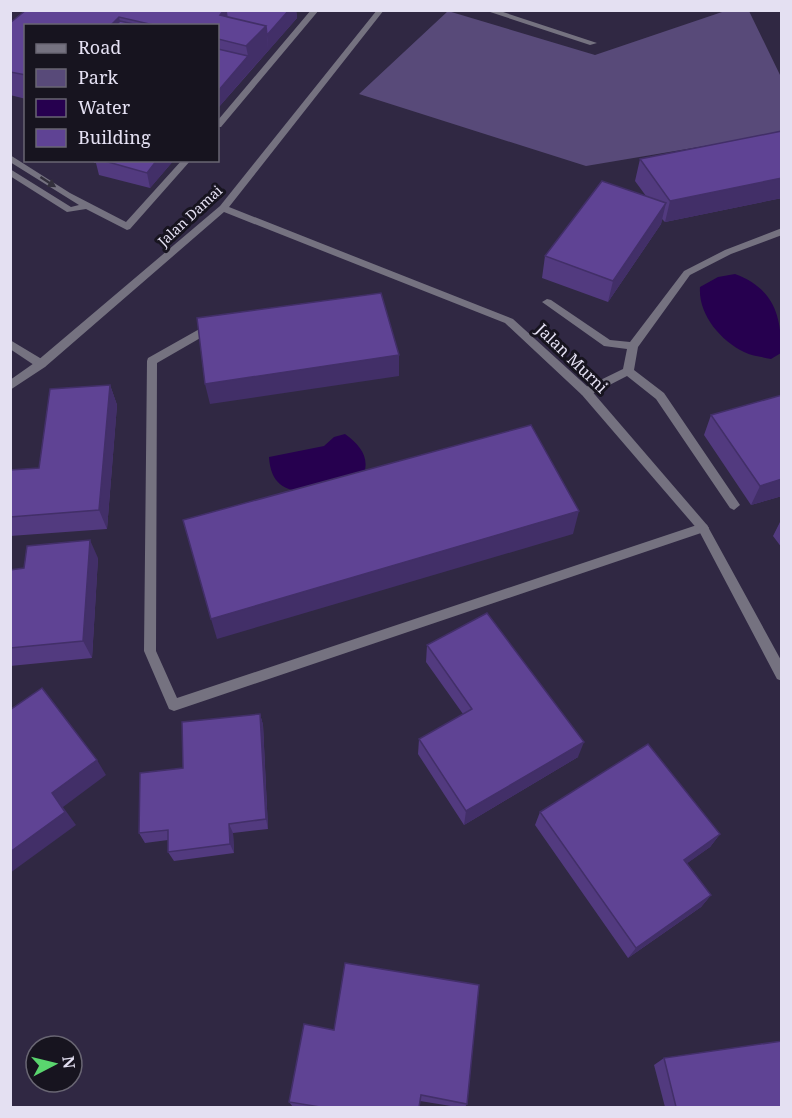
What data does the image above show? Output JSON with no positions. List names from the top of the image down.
{
  "streets": {
    "street": ["Jalan Damai", "Jalan Murni"]
  },
  "crossings": [
    ["Jalan Damai", "Jalan Murni"]
  ],
  "legend": [
    "Road",
    "Park",
    "Water",
    "Building"
  ],
  "north": "right"
}
